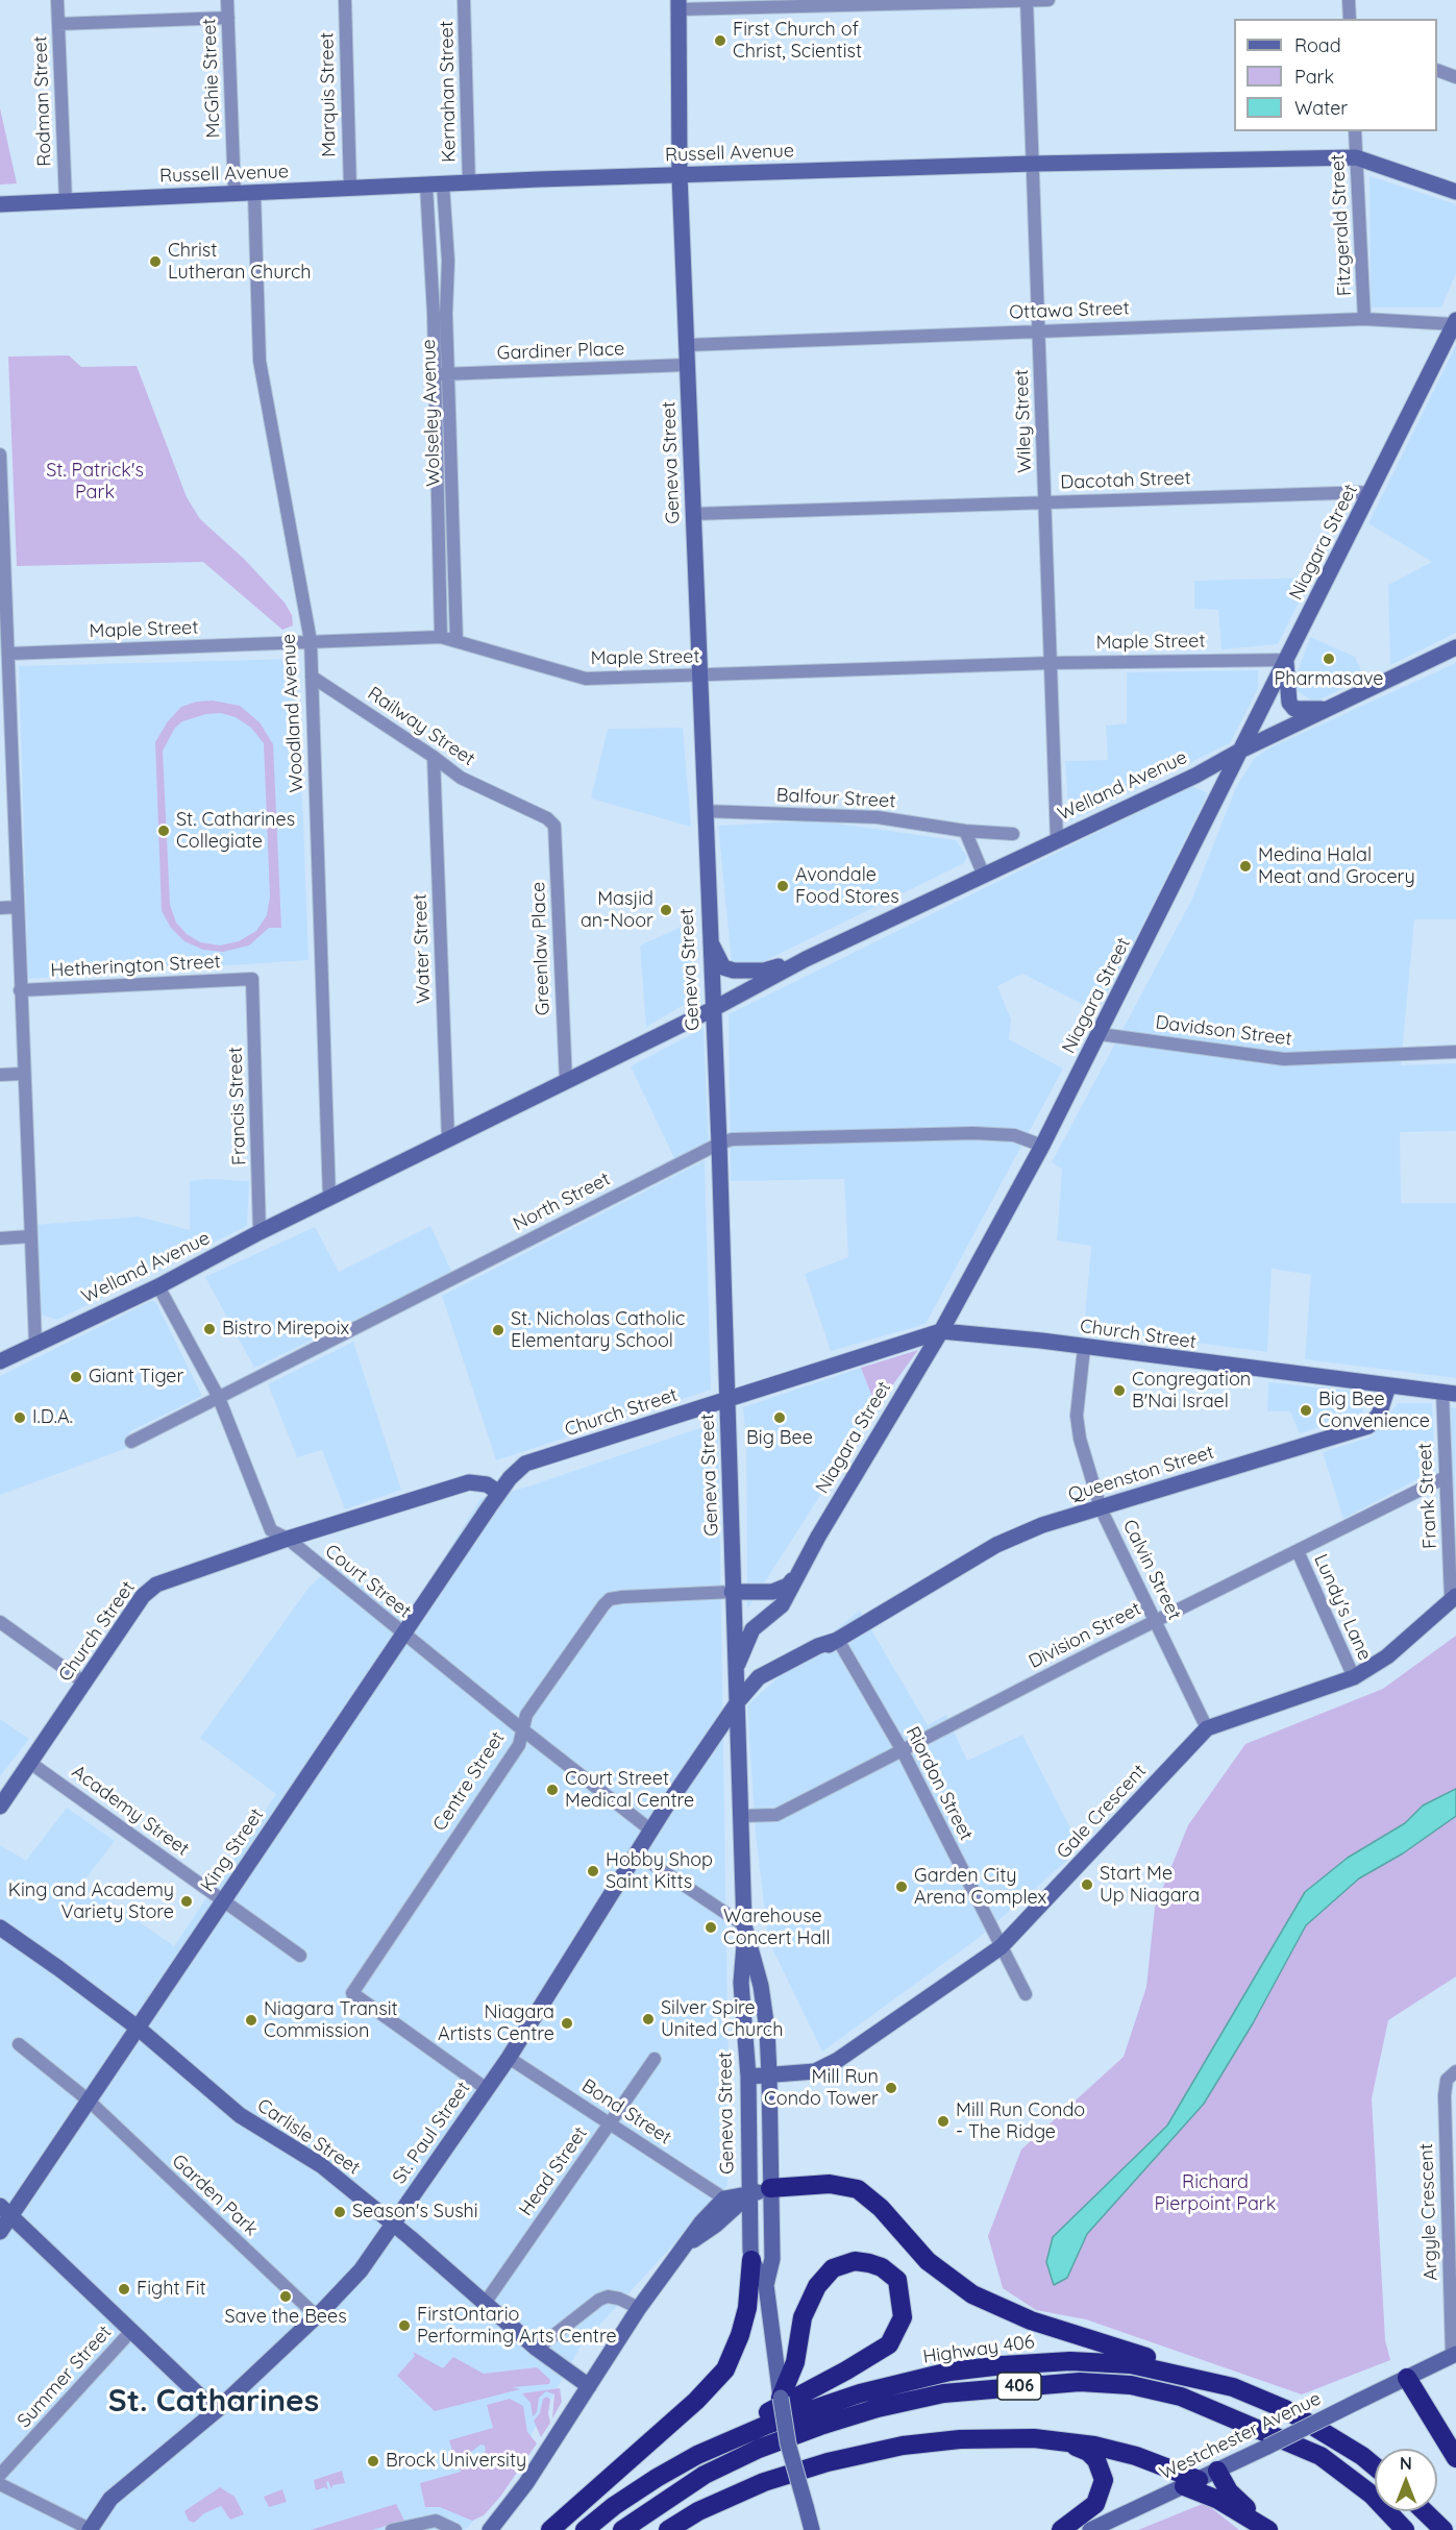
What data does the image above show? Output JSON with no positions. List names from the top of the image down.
{
  "streets": {
    "highway": ["Highway 406", "406"],
    "main road": [
      "Russell Avenue",
      "Geneva Street",
      "Niagara Street",
      "Welland Avenue",
      "Church Street",
      "Queenston Street",
      "Gale Crescent",
      "King Street",
      "St. Paul Street",
      "Carlisle Street",
      "Westchester Avenue"
    ],
    "street": [
      "McGhie Street",
      "Kernahan Street",
      "Marquis Street",
      "Rodman Street",
      "Fitzgerald Street",
      "Ottawa Street",
      "Gardiner Place",
      "Wolseley Avenue",
      "Wiley Street",
      "Dacotah Street",
      "Maple Street",
      "Woodland Avenue",
      "Railway Street",
      "Balfour Street",
      "Water Street",
      "Greenlaw Place",
      "Hetherington Street",
      "Davidson Street",
      "Francis Street",
      "North Street",
      "Frank Street",
      "Calvin Street",
      "Court Street",
      "Lundy's Lane",
      "Division Street",
      "Centre Street",
      "Riordon Street",
      "Academy Street",
      "Bond Street",
      "Head Street",
      "Garden Park",
      "Argyle Crescent",
      "Summer Street"
    ]
  },
  "crossings": [
    ["McGhie Street", "Russell Avenue"],
    ["Kernahan Street", "Russell Avenue"],
    ["Marquis Street", "Russell Avenue"],
    ["Rodman Street", "Russell Avenue"],
    ["Russell Avenue", "Fitzgerald Street"],
    ["Russell Avenue", "Wolseley Avenue"],
    ["Russell Avenue", "Wiley Street"],
    ["Russell Avenue", "Geneva Street"],
    ["Russell Avenue", "Woodland Avenue"],
    ["Fitzgerald Street", "Ottawa Street"],
    ["Ottawa Street", "Wiley Street"],
    ["Ottawa Street", "Geneva Street"],
    ["Ottawa Street", "Niagara Street"],
    ["Gardiner Place", "Wolseley Avenue"],
    ["Gardiner Place", "Geneva Street"],
    ["Wolseley Avenue", "Maple Street"],
    ["Wiley Street", "Dacotah Street"],
    ["Wiley Street", "Maple Street"],
    ["Wiley Street", "Welland Avenue"],
    ["Geneva Street", "Dacotah Street"],
    ["Geneva Street", "Niagara Street"],
    ["Geneva Street", "Maple Street"],
    ["Geneva Street", "Welland Avenue"],
    ["Geneva Street", "Balfour Street"],
    ["Geneva Street", "North Street"],
    ["Geneva Street", "Church Street"],
    ["Geneva Street", "Queenston Street"],
    ["Geneva Street", "Division Street"],
    ["Geneva Street", "Centre Street"],
    ["Geneva Street", "Gale Crescent"],
    ["Geneva Street", "St. Paul Street"],
    ["Dacotah Street", "Niagara Street"],
    ["Niagara Street", "Maple Street"],
    ["Niagara Street", "Welland Avenue"],
    ["Niagara Street", "Davidson Street"],
    ["Niagara Street", "North Street"],
    ["Niagara Street", "Church Street"],
    ["Maple Street", "Woodland Avenue"],
    ["Woodland Avenue", "Railway Street"],
    ["Woodland Avenue", "Welland Avenue"],
    ["Railway Street", "Water Street"],
    ["Railway Street", "Greenlaw Place"],
    ["Welland Avenue", "Water Street"],
    ["Welland Avenue", "Greenlaw Place"],
    ["Welland Avenue", "Francis Street"],
    ["Welland Avenue", "Court Street"],
    ["Hetherington Street", "Francis Street"],
    ["North Street", "Court Street"],
    ["Church Street", "Queenston Street"],
    ["Church Street", "Calvin Street"],
    ["Church Street", "Court Street"],
    ["Church Street", "Academy Street"],
    ["Church Street", "King Street"],
    ["Queenston Street", "Calvin Street"],
    ["Queenston Street", "Riordon Street"],
    ["Queenston Street", "St. Paul Street"],
    ["Frank Street", "Division Street"],
    ["Frank Street", "Gale Crescent"],
    ["Calvin Street", "Division Street"],
    ["Calvin Street", "Gale Crescent"],
    ["Court Street", "Centre Street"],
    ["Court Street", "King Street"],
    ["Court Street", "St. Paul Street"],
    ["Lundy's Lane", "Division Street"],
    ["Lundy's Lane", "Gale Crescent"],
    ["Division Street", "Riordon Street"],
    ["Centre Street", "St. Paul Street"],
    ["Riordon Street", "Gale Crescent"],
    ["Academy Street", "King Street"],
    ["King Street", "Carlisle Street"],
    ["King Street", "Garden Park"],
    ["Bond Street", "St. Paul Street"],
    ["Bond Street", "Head Street"],
    ["St. Paul Street", "Carlisle Street"],
    ["St. Paul Street", "Garden Park"],
    ["Carlisle Street", "Head Street"],
    ["Argyle Crescent", "Westchester Avenue"]
  ],
  "districts": ["St. Catharines"],
  "parks": ["St. Patrick's Park", "Richard Pierpoint Park"],
  "places": [
    "First Church of Christ, Scientist",
    "Christ Lutheran Church",
    "Pharmasave",
    "St. Catharines Collegiate",
    "Medina Halal Meat and Grocery",
    "Avondale Food Stores",
    "Masjid an-Noor",
    "Bistro Mirepoix",
    "St. Nicholas Catholic Elementary School",
    "Giant Tiger",
    "Congregation B'Nai Israel",
    "Big Bee Convenience",
    "I.D.A.",
    "Big Bee",
    "Court Street Medical Centre",
    "Hobby Shop Saint Kitts",
    "Start Me Up Niagara",
    "Garden City Arena Complex",
    "King and Academy Variety Store",
    "Warehouse Concert Hall",
    "Silver Spire United Church",
    "Niagara Transit Commission",
    "Niagara Artists Centre",
    "Mill Run Condo Tower",
    "Mill Run Condo - The Ridge",
    "Season's Sushi",
    "Fight Fit",
    "Save the Bees",
    "FirstOntario Performing Arts Centre",
    "Brock University"
  ],
  "legend": ["Road", "Park", "Water"],
  "north": "top"
}
